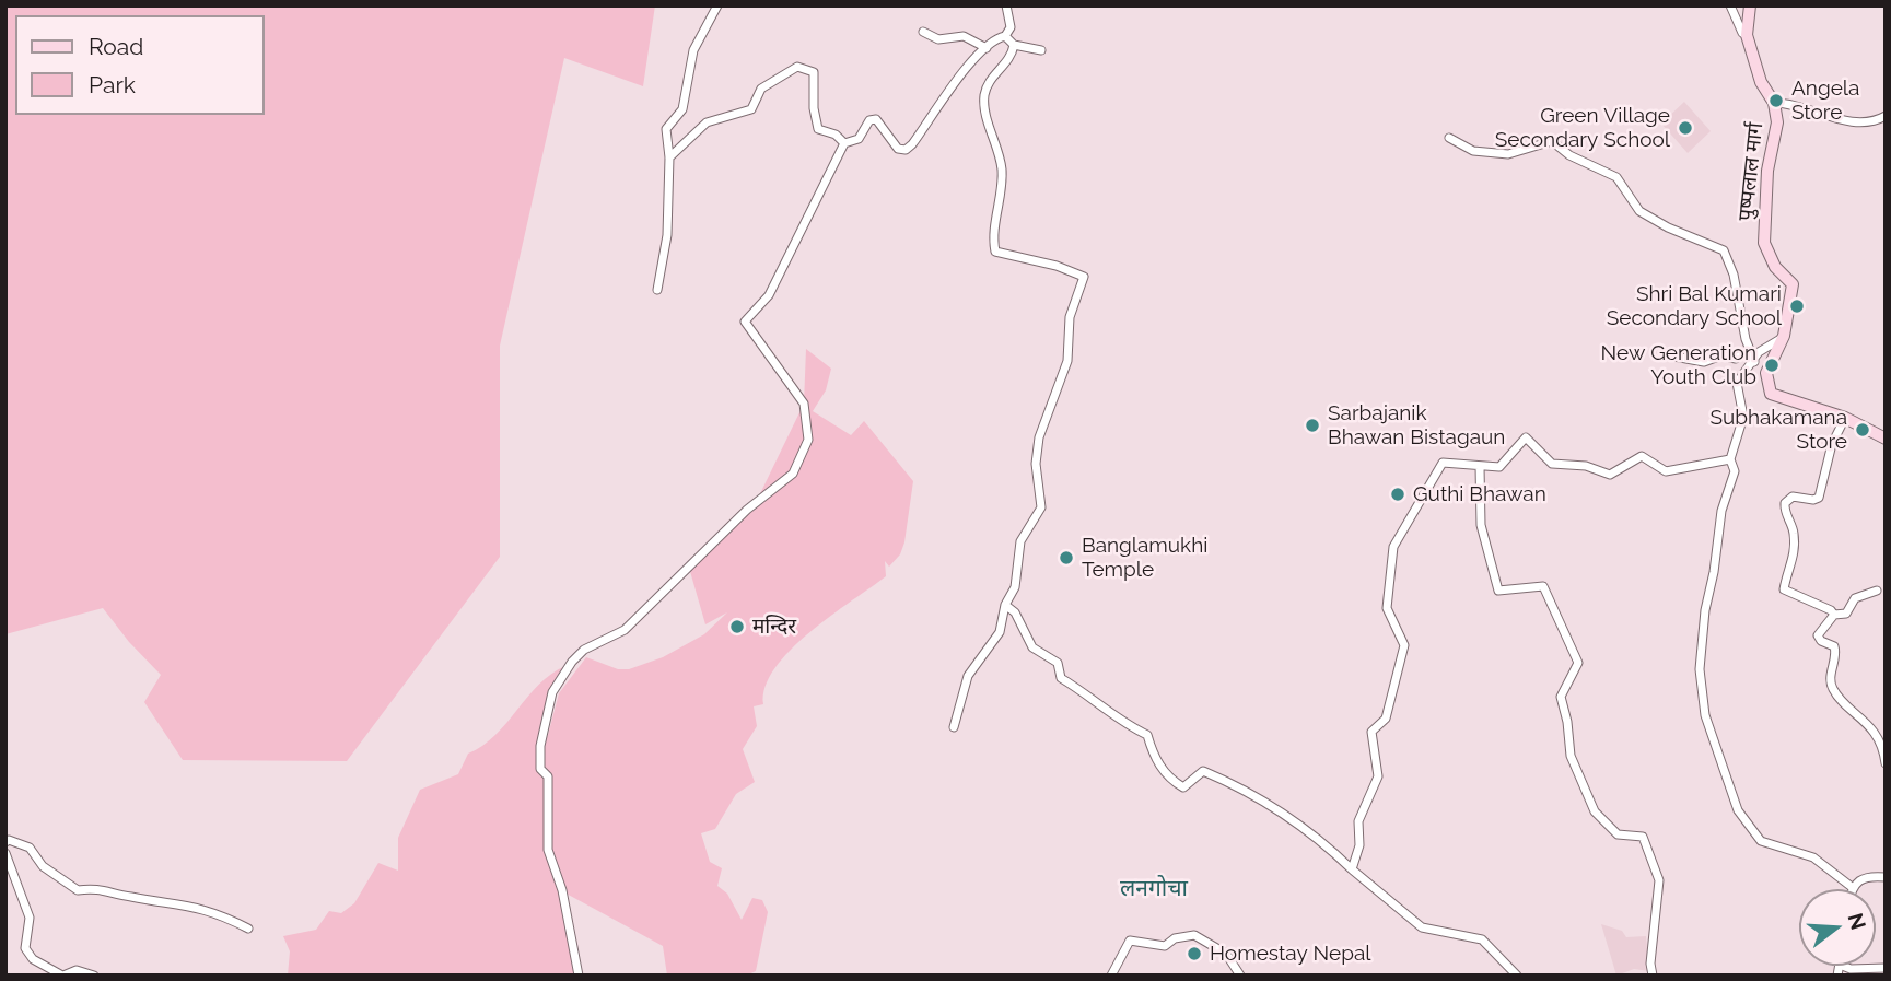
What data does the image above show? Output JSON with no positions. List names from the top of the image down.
{
  "streets": {
    "street": ["पुष्पलाल मार्ग"]
  },
  "districts": ["लनगोचा"],
  "places": [
    "Angela Store",
    "Green Village Secondary School",
    "Shri Bal Kumari Secondary School",
    "New Generation Youth Club",
    "Sarbajanik Bhawan Bistagaun",
    "Subhakamana Store",
    "Guthi Bhawan",
    "Banglamukhi Temple",
    "मन्दिर",
    "Homestay Nepal"
  ],
  "legend": ["Road", "Park"],
  "north": "right"
}
